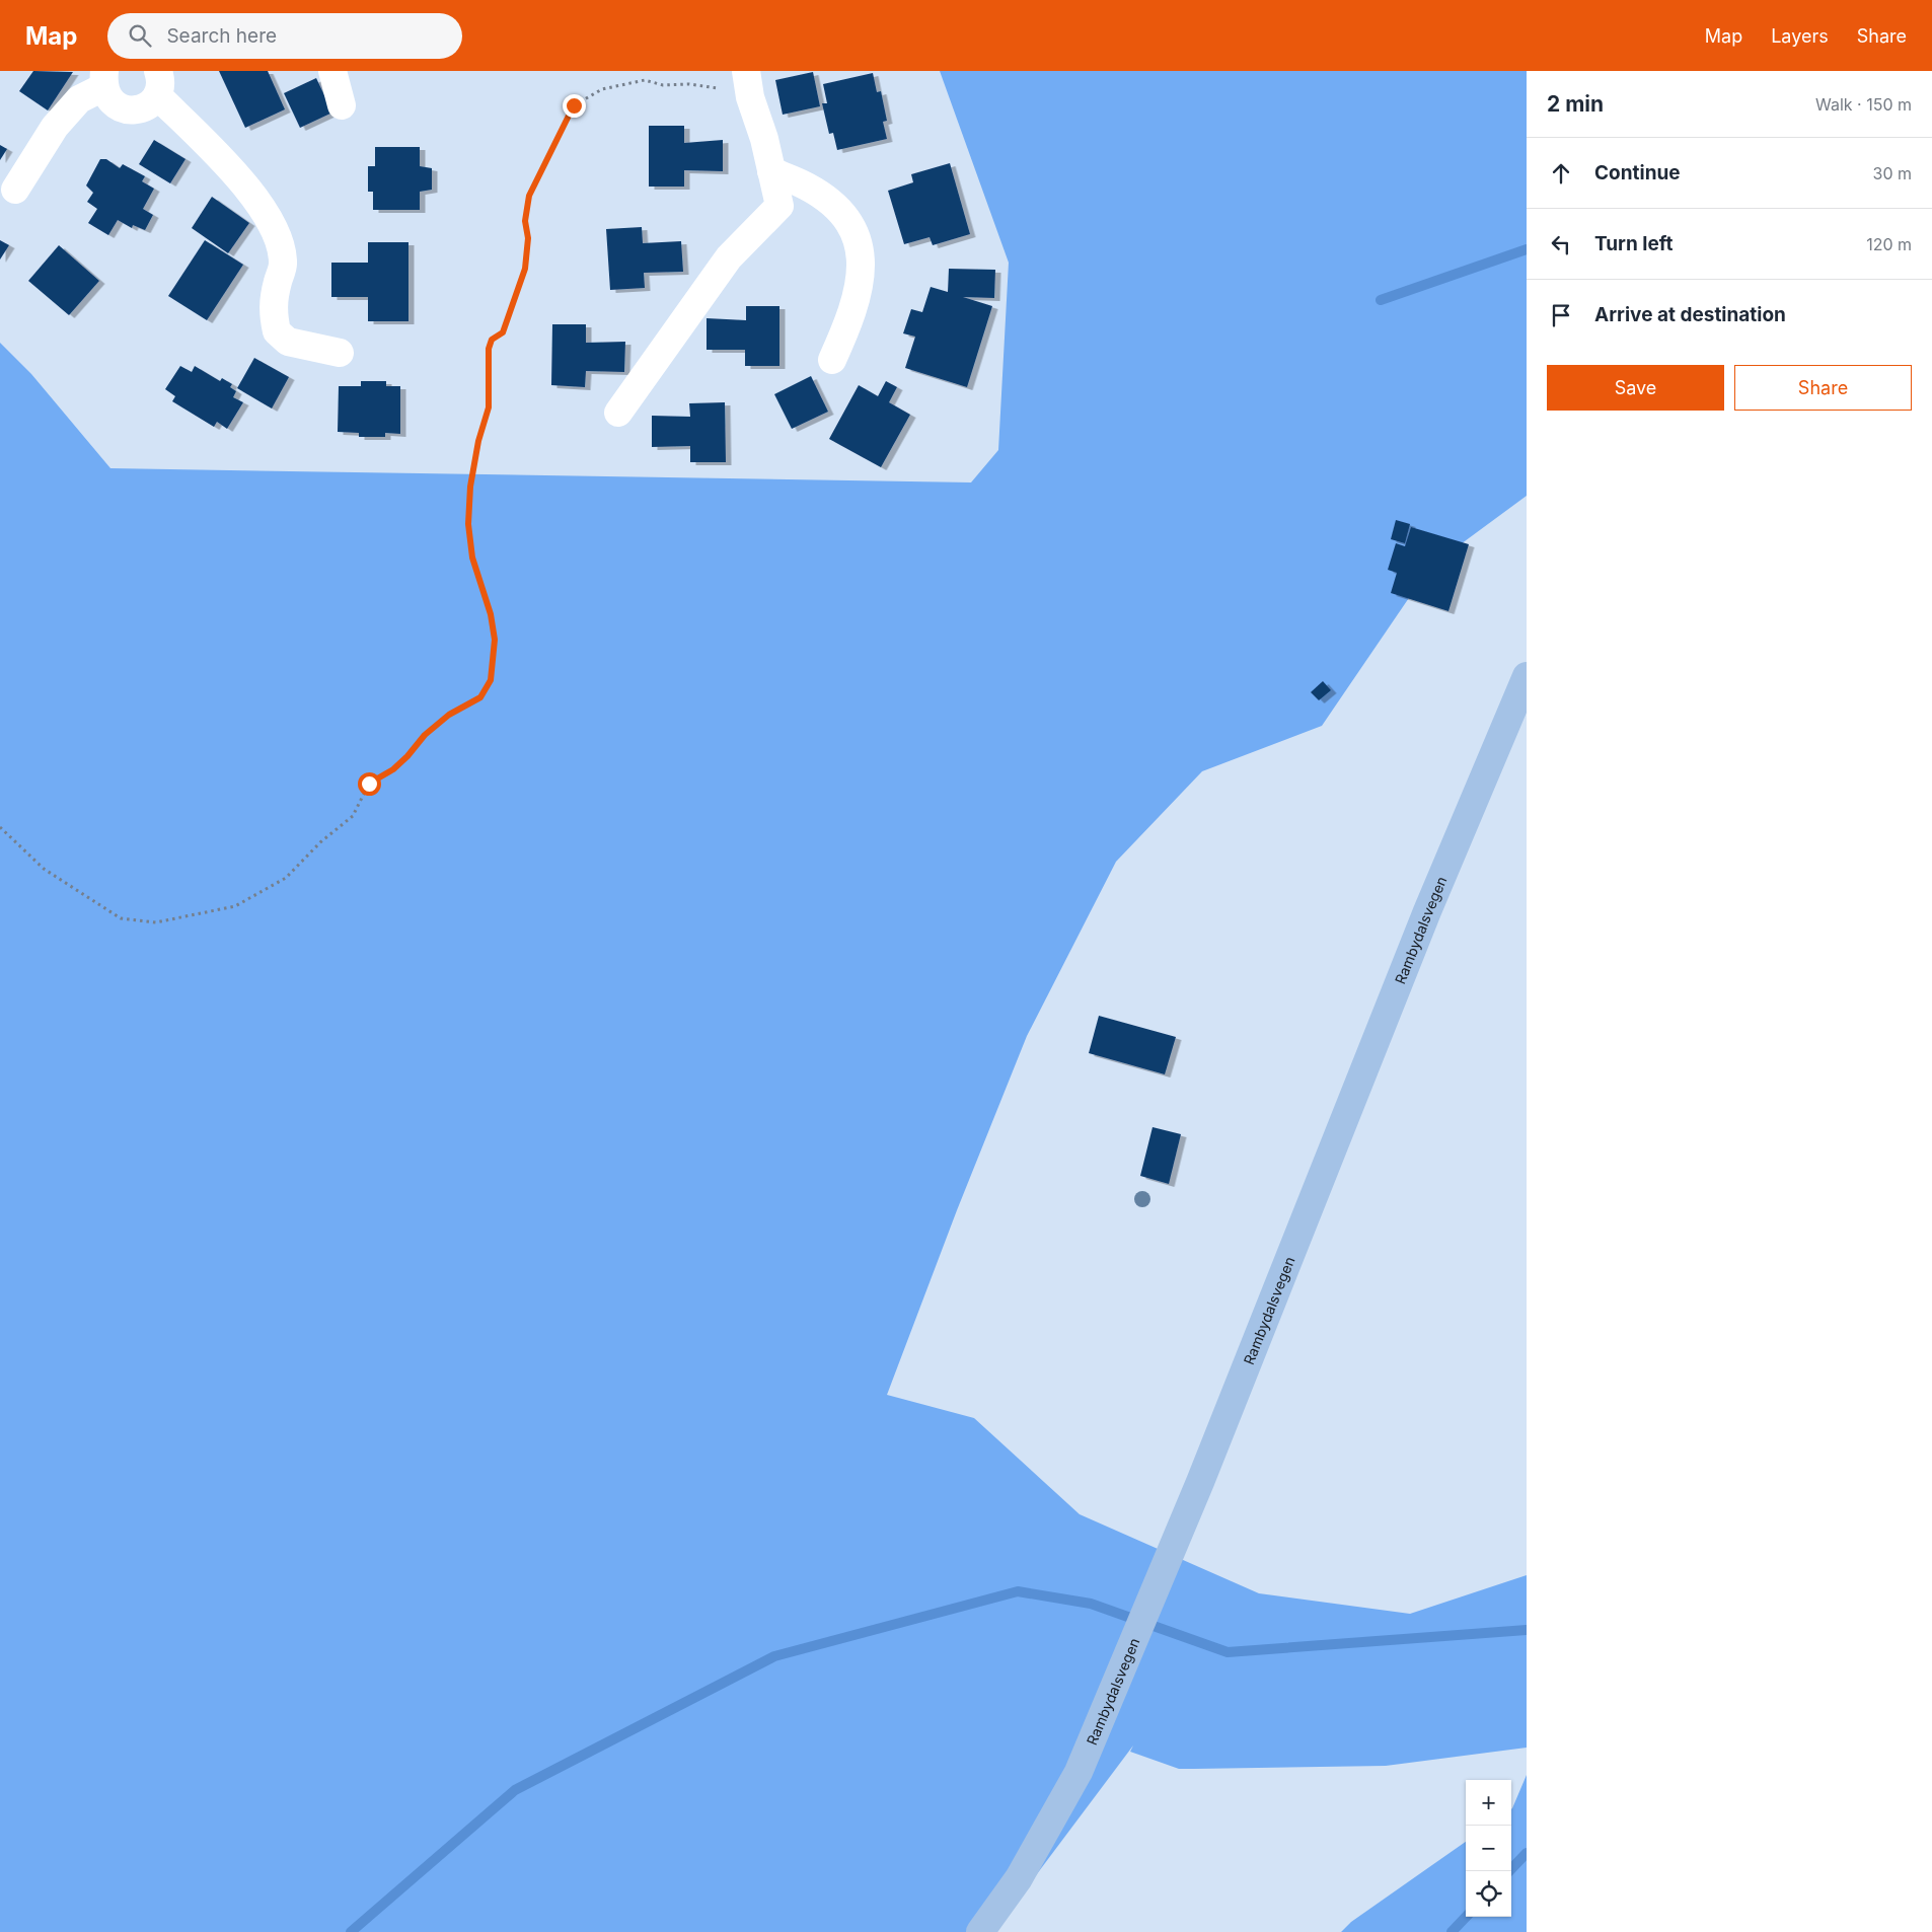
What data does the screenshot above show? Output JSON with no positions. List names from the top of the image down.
{
  "streets": {
    "main road": ["Rambydalsvegen"]
  },
  "page": {
    "header": "Map",
    "search": "Search here",
    "nav": ["Map", "Layers", "Share"],
    "heading": ["2 min", "Walk · 150 m"],
    "list": [
      ["Continue", "30 m"],
      ["Turn left", "120 m"],
      "Arrive at destination"
    ],
    "buttons": ["Save", "Share"],
    "map_buttons": ["+", "−"]
  }
}
